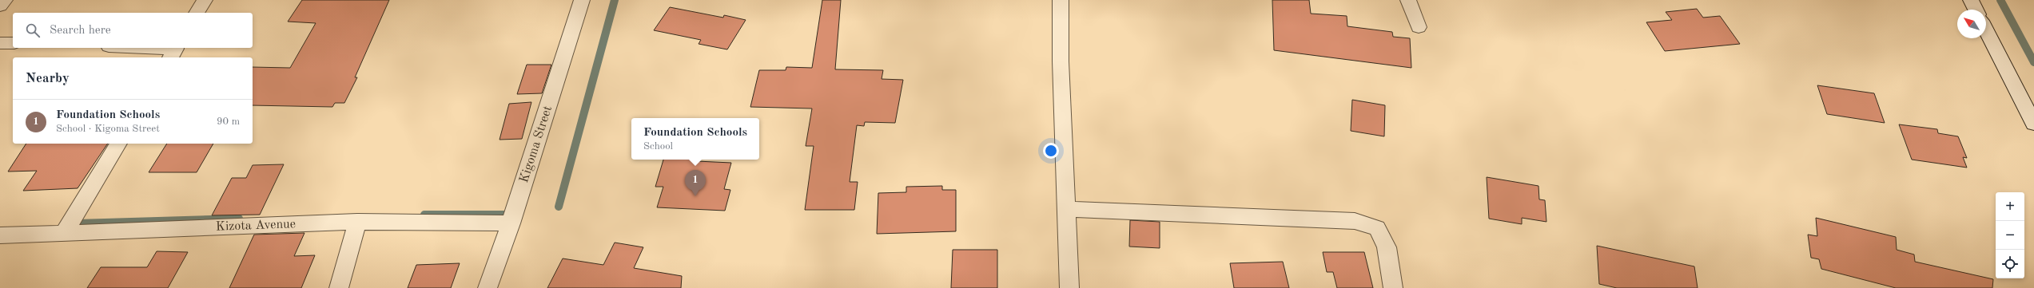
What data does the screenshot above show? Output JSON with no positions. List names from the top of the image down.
{
  "streets": {
    "street": ["Kigoma Street", "Kizota Avenue"]
  },
  "crossings": [
    ["Kigoma Street", "Kizota Avenue"]
  ],
  "north": "top left",
  "page": {
    "search": "Search here",
    "heading": "Nearby",
    "list": [
      {
        "mark": "1",
        "name": "Foundation Schools",
        "note": "School · Kigoma Street",
        "value": "90 m"
      }
    ],
    "popup": ["Foundation Schools", "School"],
    "pins": "1",
    "map_buttons": ["+", "−"]
  }
}
